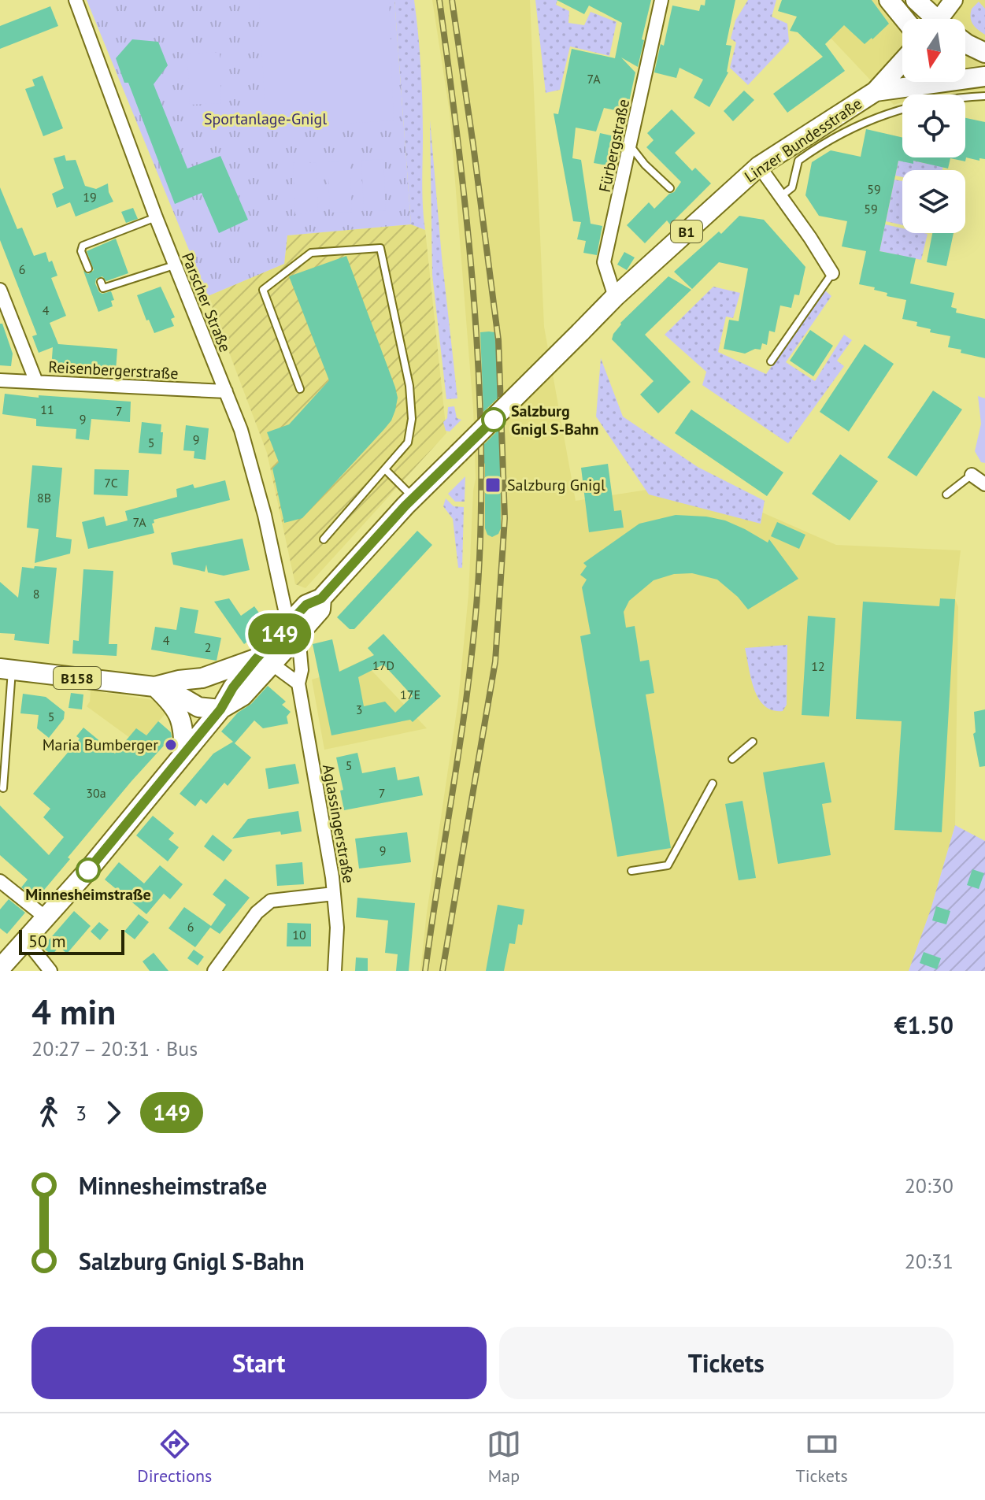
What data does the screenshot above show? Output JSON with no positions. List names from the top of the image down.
{
  "streets": {
    "main road": ["Linzer Bundesstraße", "B1", "B158"],
    "street": [
      "Fürbergstraße",
      "Parscher Straße",
      "Reisenbergerstraße",
      "Aglassingerstraße"
    ]
  },
  "crossings": [
    ["Linzer Bundesstraße", "Fürbergstraße"],
    ["Linzer Bundesstraße", "B1"],
    ["B1", "Parscher Straße"],
    ["B1", "B158"],
    ["B1", "Aglassingerstraße"],
    ["Parscher Straße", "Reisenbergerstraße"],
    ["Parscher Straße", "Aglassingerstraße"]
  ],
  "parks": ["Sportanlage-Gnigl"],
  "places": {
    "other": ["Salzburg Gnigl S-Bahn", "Maria Bumberger", "Minnesheimstraße"],
    "transit": ["Salzburg Gnigl"]
  },
  "lines": ["bus line 149"],
  "house_numbers": [
    "7A",
    "59",
    "19",
    "59",
    "6",
    "4",
    "11",
    "7",
    "9",
    "9",
    "5",
    "7C",
    "8B",
    "7A",
    "8",
    "4",
    "2",
    "17D",
    "12",
    "17E",
    "3",
    "5",
    "5",
    "30a",
    "7",
    "9",
    "6",
    "10"
  ],
  "scale_bar": "50 m",
  "north": "bottom",
  "page": {
    "on_map": "149",
    "scale": "50 m",
    "heading": ["4 min", "20:27 – 20:31 · Bus", "€1.50"],
    "legs": ["3", "149"],
    "list": [
      {
        "name": "Minnesheimstraße",
        "value": "20:30"
      },
      {
        "name": "Salzburg Gnigl S-Bahn",
        "value": "20:31"
      }
    ],
    "buttons": ["Start", "Tickets"],
    "tabs": ["Directions", "Map", "Tickets"]
  }
}
